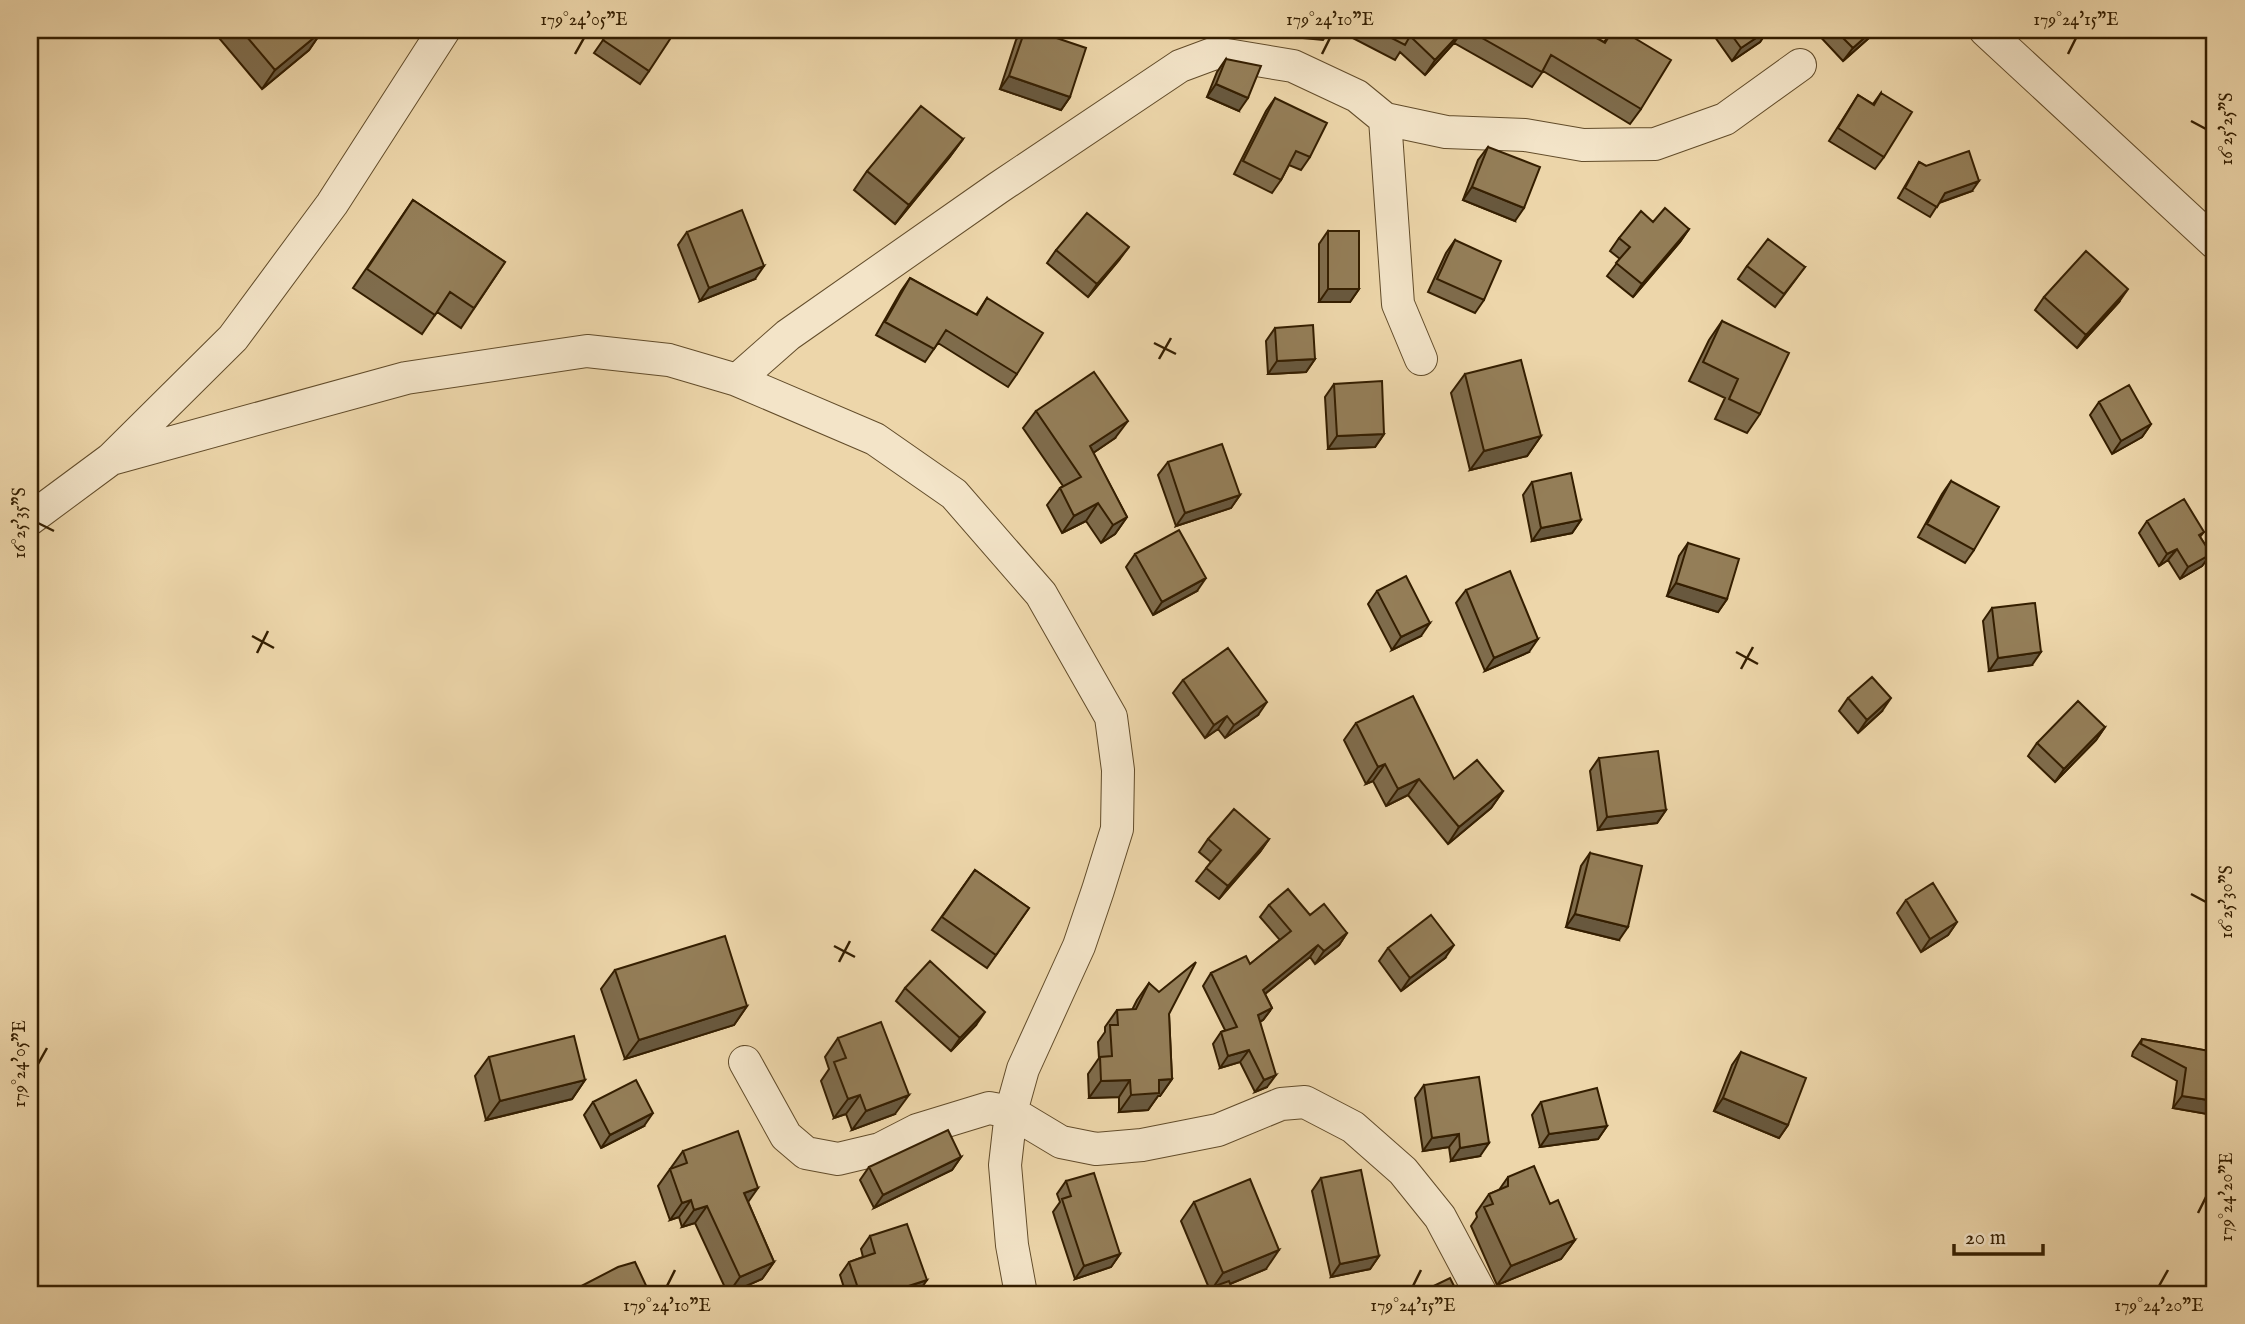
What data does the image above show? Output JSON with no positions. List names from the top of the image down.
{
  "scale_bar": "20 m",
  "coordinates": [
    "179°24'05\"E",
    "179°24'10\"E",
    "179°24'15\"E",
    "16°25'25\"S",
    "16°25'35\"S",
    "16°25'30\"S",
    "179°24'20\"E"
  ]
}
